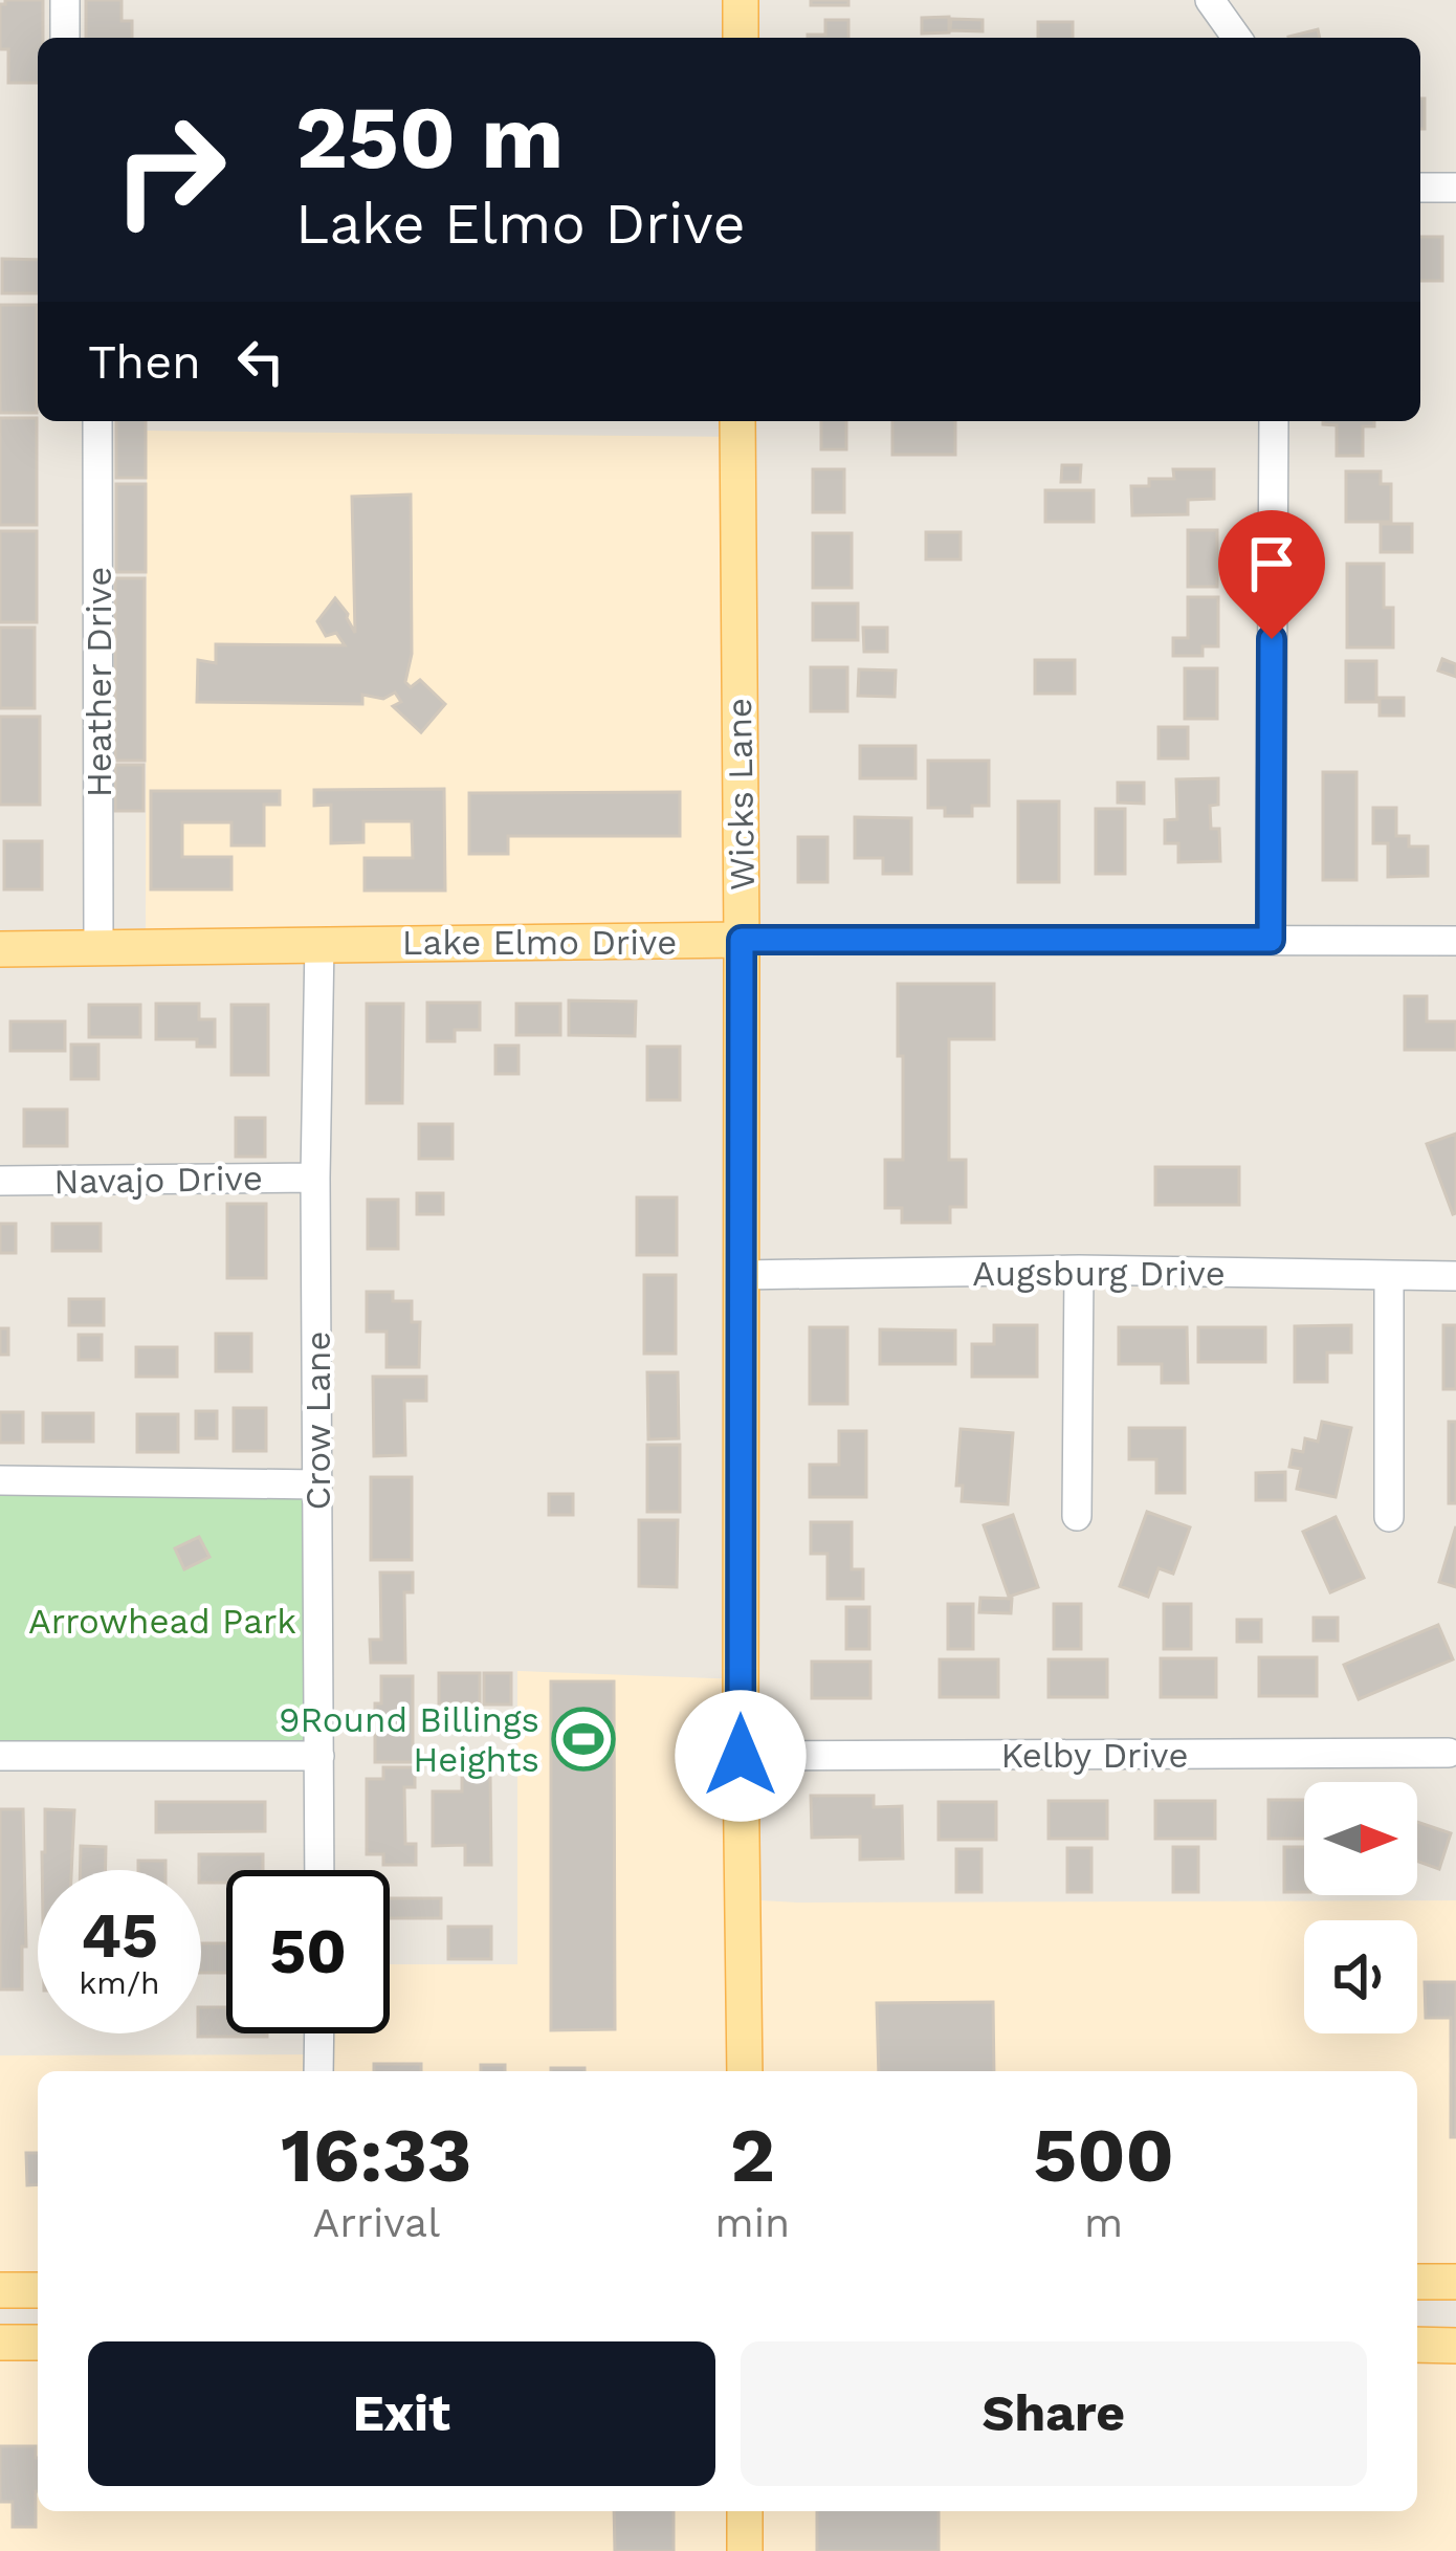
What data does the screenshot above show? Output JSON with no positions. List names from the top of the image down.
{
  "streets": {
    "main road": ["Wicks Lane", "Lake Elmo Drive"],
    "street": [
      "Heather Drive",
      "Navajo Drive",
      "Augsburg Drive",
      "Crow Lane",
      "Kelby Drive"
    ]
  },
  "crossings": [
    ["Heather Drive", "Lake Elmo Drive"],
    ["Wicks Lane", "Lake Elmo Drive"],
    ["Wicks Lane", "Augsburg Drive"],
    ["Wicks Lane", "Kelby Drive"],
    ["Lake Elmo Drive", "Crow Lane"],
    ["Navajo Drive", "Crow Lane"]
  ],
  "parks": ["Arrowhead Park"],
  "places": {
    "sports": ["9Round Billings Heights"]
  },
  "north": "right",
  "page": {
    "turn": ["250 m", "Lake Elmo Drive"],
    "then": "Then",
    "speed": "45 km/h",
    "limit": "50",
    "eta": [
      "16:33",
      "Arrival",
      "2",
      "min",
      "500",
      "m"
    ],
    "buttons": ["Exit", "Share"]
  }
}
